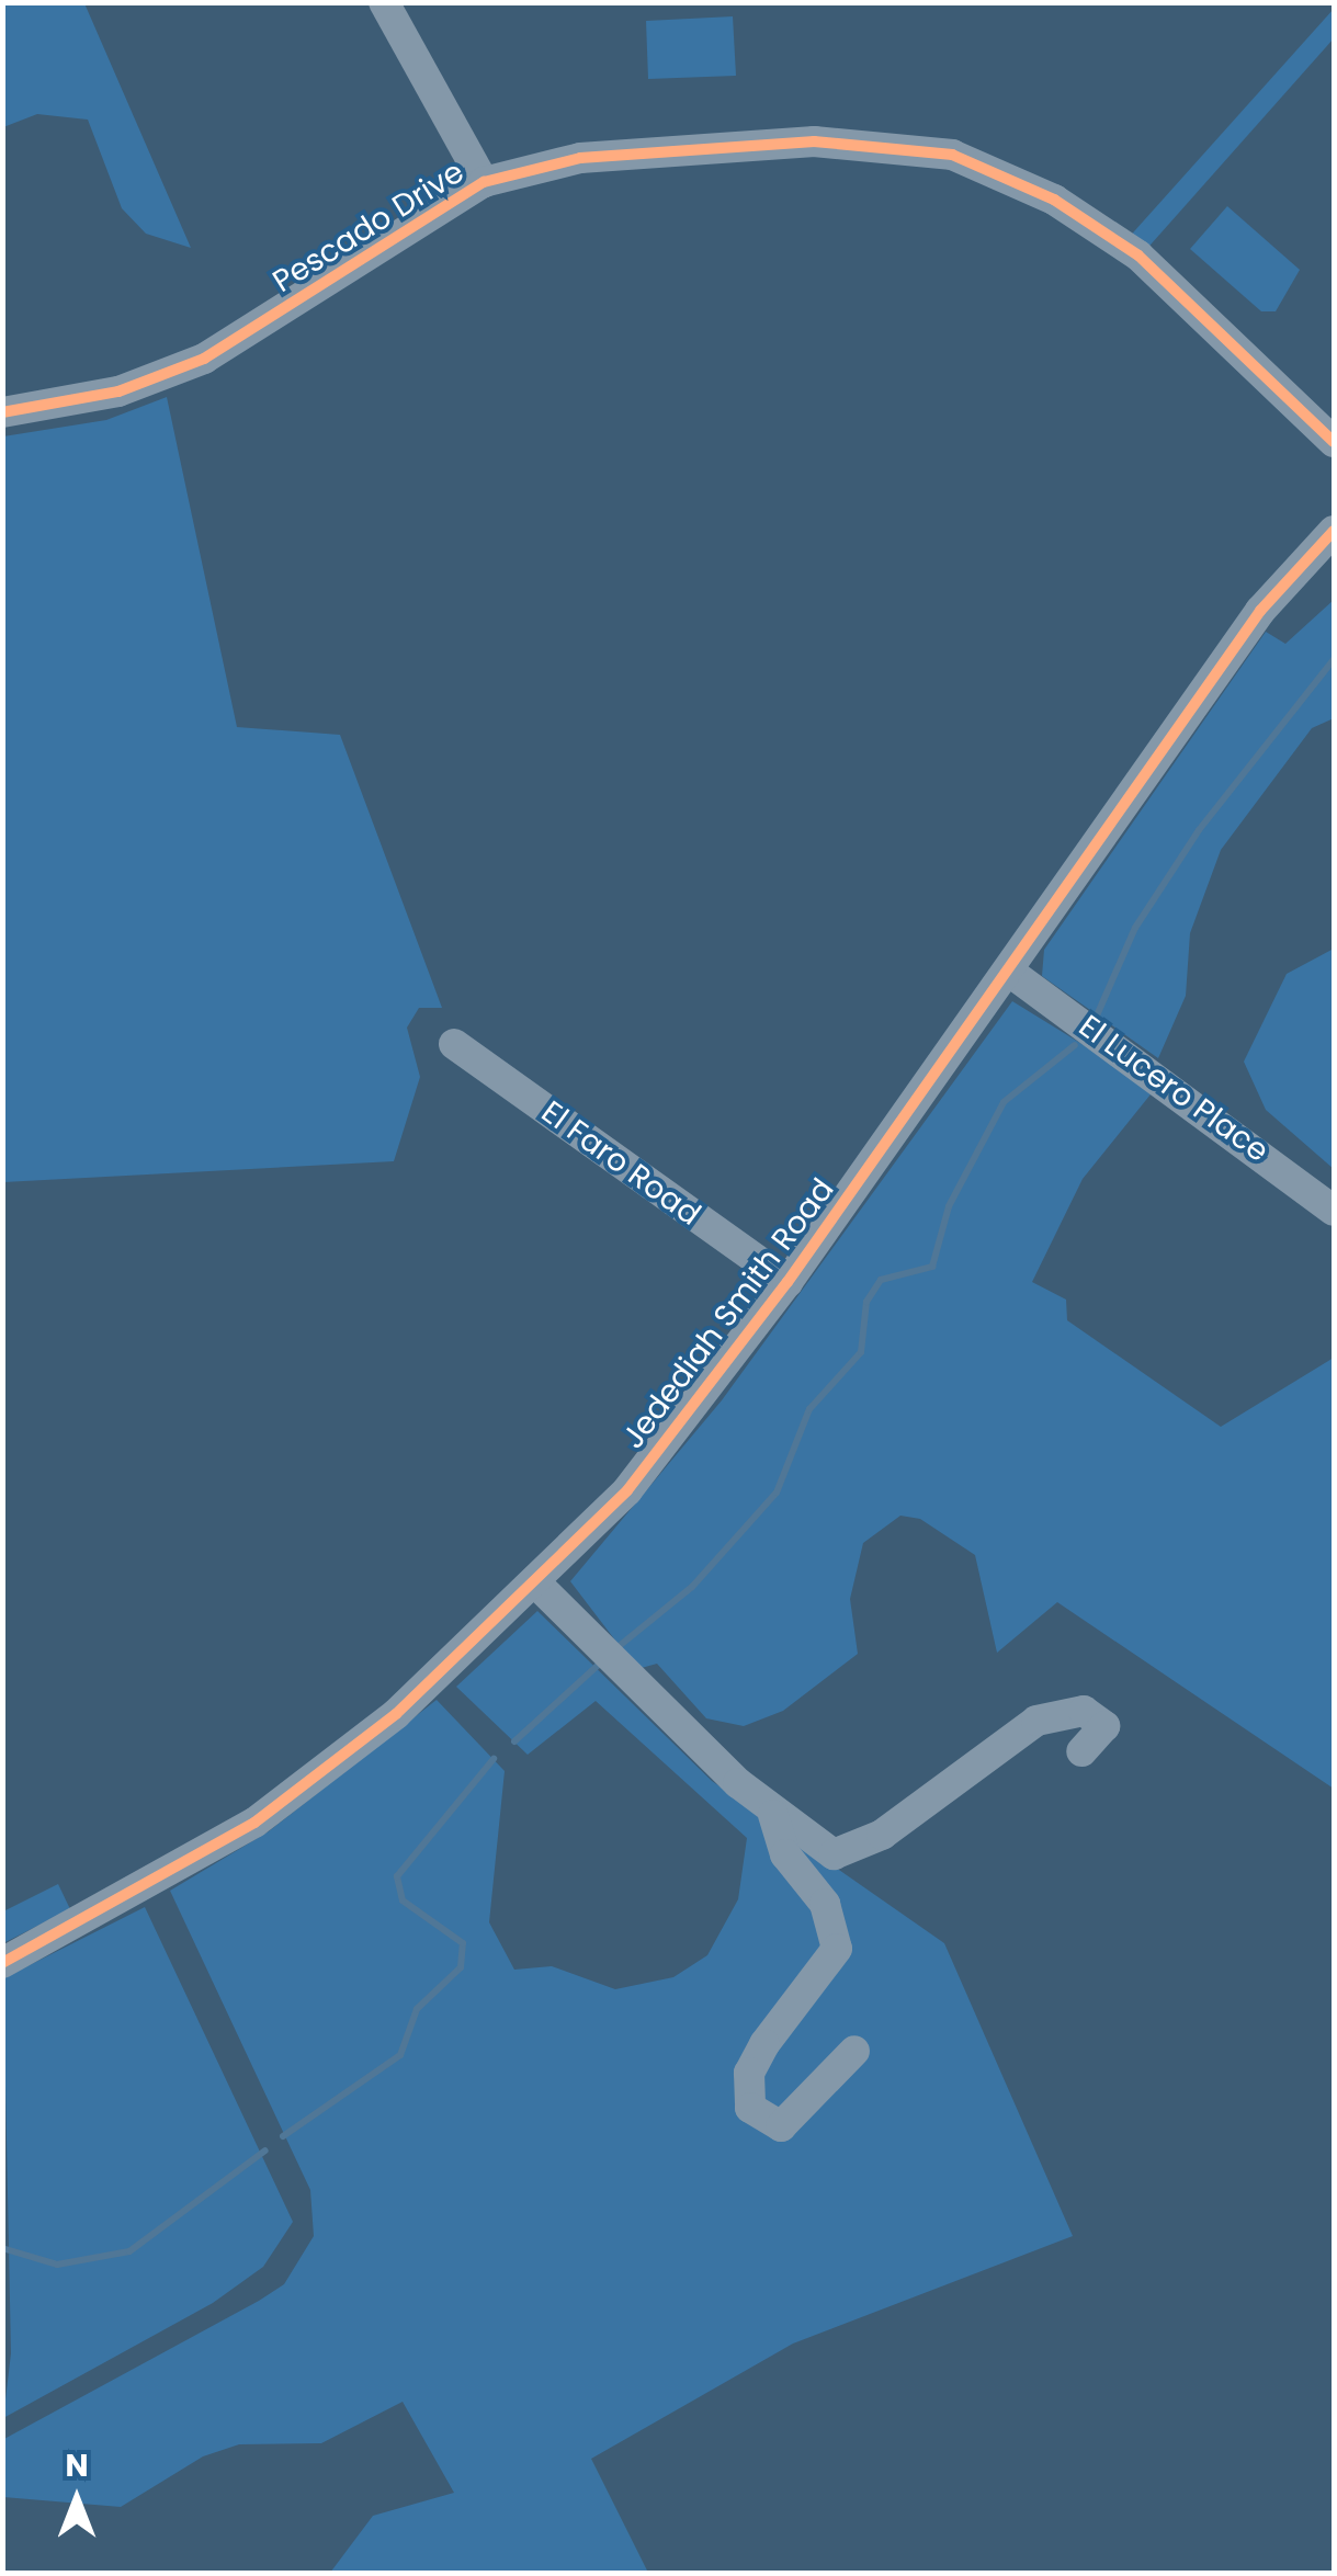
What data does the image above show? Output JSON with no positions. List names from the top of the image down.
{
  "streets": {
    "street": [
      "Pescado Drive",
      "El Lucero Place",
      "El Faro Road",
      "Jedediah Smith Road"
    ]
  },
  "crossings": [
    ["El Lucero Place", "Jedediah Smith Road"],
    ["El Faro Road", "Jedediah Smith Road"]
  ],
  "north": "top"
}
